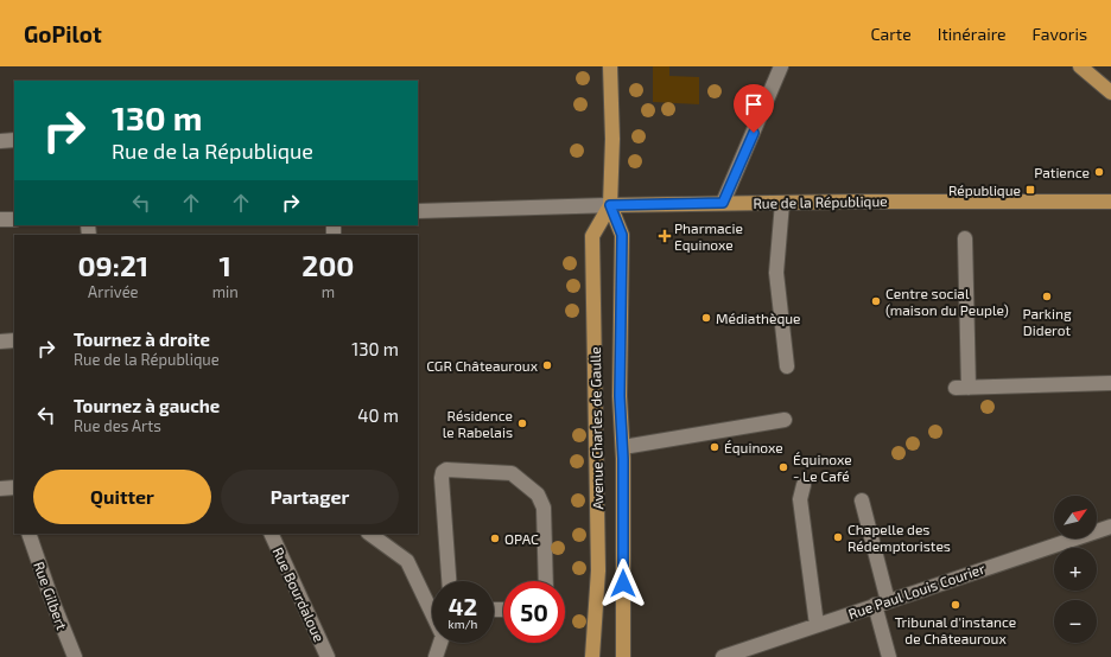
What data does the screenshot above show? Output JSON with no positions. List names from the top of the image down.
{
  "streets": {
    "main road": ["Rue de la République", "Avenue Charles de Gaulle"],
    "street": ["Rue Paul Louis Courier", "Rue Bourdaloue", "Rue Gilbert"]
  },
  "crossings": [
    ["Rue de la République", "Avenue Charles de Gaulle"]
  ],
  "places": {
    "other": [
      "Patience",
      "Parking Diderot",
      "Centre social (maison du Peuple)",
      "Médiathèque",
      "CGR Châteauroux",
      "Résidence le Rabelais",
      "Équinoxe",
      "Équinoxe - Le Café",
      "Chapelle des Rédemptoristes",
      "OPAC",
      "Tribunal d'instance de Châteauroux"
    ],
    "transit": ["République"],
    "health": ["Pharmacie Equinoxe"]
  },
  "north": "top right",
  "page": {
    "header": "GoPilot",
    "nav": ["Carte", "Itinéraire", "Favoris"],
    "turn": ["130 m", "Rue de la République"],
    "eta": [
      "09:21",
      "Arrivée",
      "1",
      "min",
      "200",
      "m"
    ],
    "list": [
      {
        "name": "Tournez à droite",
        "note": "Rue de la République",
        "value": "130 m"
      },
      {
        "name": "Tournez à gauche",
        "note": "Rue des Arts",
        "value": "40 m"
      }
    ],
    "buttons": ["Quitter", "Partager"],
    "map_buttons": ["+", "−"],
    "speed": "42 km/h",
    "limit": "50"
  }
}
